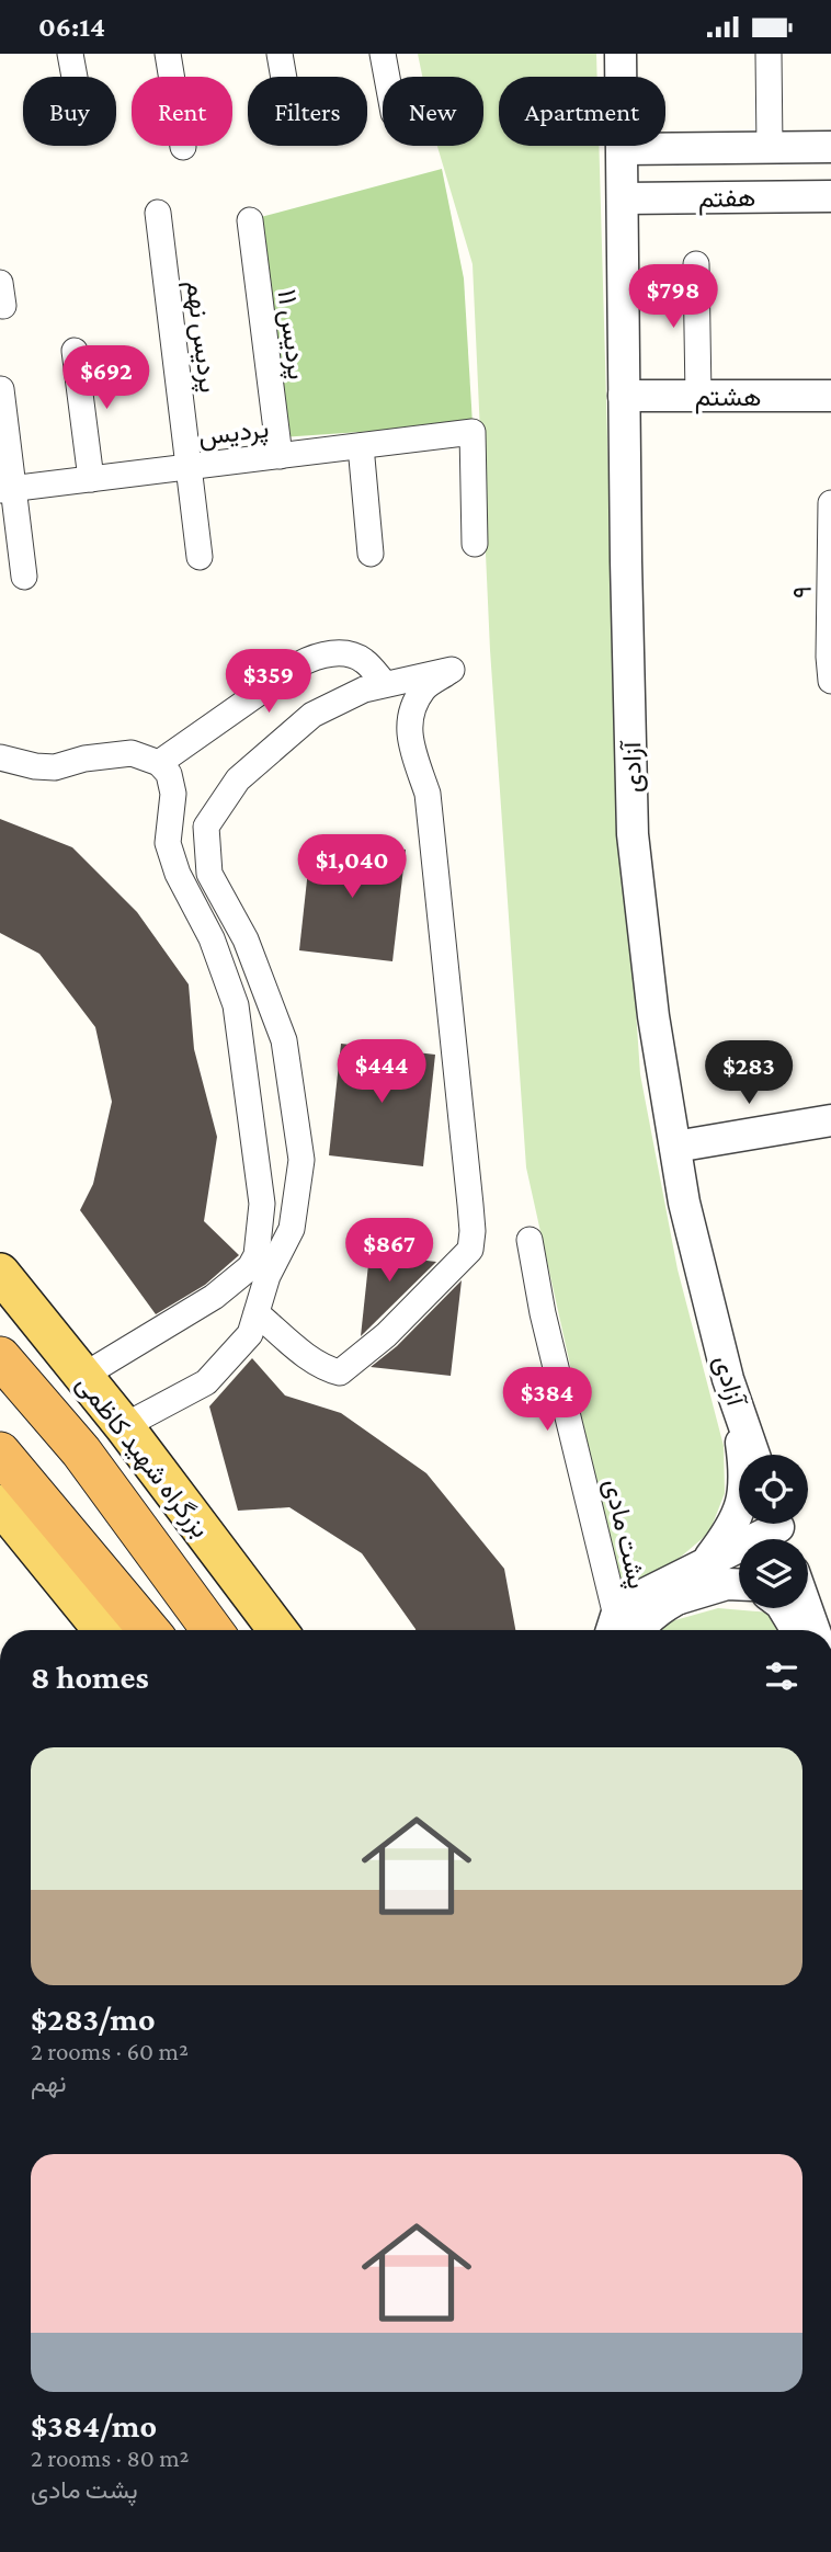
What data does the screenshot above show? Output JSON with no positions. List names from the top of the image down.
{
  "streets": {
    "highway": ["بزرگراه شهید کاظمی"],
    "street": [
      "هفتم",
      "پردیس ۱۱",
      "پردیس نهم",
      "هشتم",
      "پردیس",
      "۹",
      "آزادی",
      "پشت مادی"
    ]
  },
  "crossings": [
    ["هفتم", "آزادی"],
    ["پردیس ۱۱", "پردیس"],
    ["پردیس نهم", "پردیس"],
    ["هشتم", "آزادی"]
  ],
  "page": {
    "status": "06:14",
    "chip": [
      "Buy",
      "Rent",
      "Filters",
      "New",
      "Apartment"
    ],
    "price": [
      "$798",
      "$692",
      "$359",
      "$1,040",
      "$444",
      "$283",
      "$867",
      "$384"
    ],
    "heading": "8 homes",
    "list": [
      {
        "name": "$283/mo",
        "note": "2 rooms · 60 m² · نهم"
      },
      {
        "name": "$384/mo",
        "note": "2 rooms · 80 m² · پشت مادی"
      }
    ]
  }
}
